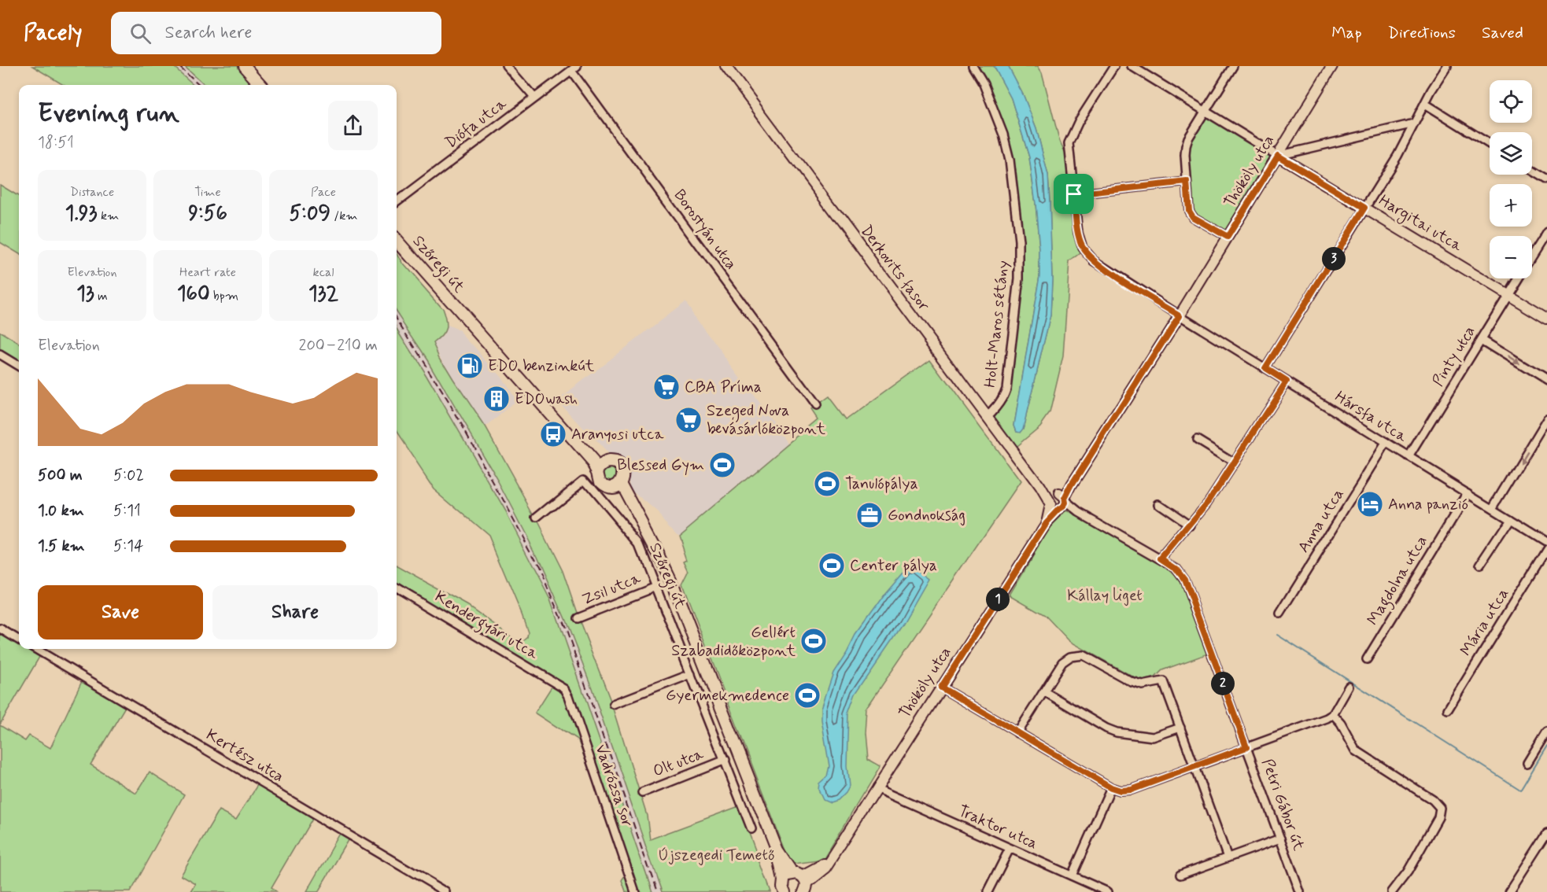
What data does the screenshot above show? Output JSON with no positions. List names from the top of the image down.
{
  "streets": {
    "main road": ["Szőregi út"],
    "street": [
      "Diófa utca",
      "Thököly utca",
      "Hargitai utca",
      "Borostyán utca",
      "Derkovits fasor",
      "Holt-Maros sétány",
      "Pinty utca",
      "Hársfa utca",
      "Anna utca",
      "Magdolna utca",
      "Zsil utca",
      "Mária utca",
      "Kendergyári utca",
      "Kertész utca",
      "Olt utca",
      "Vadrózsa sor",
      "Petri Gábor út",
      "Traktor utca"
    ]
  },
  "crossings": [
    ["Diófa utca", "Borostyán utca"],
    ["Thököly utca", "Hargitai utca"],
    ["Thököly utca", "Szőregi út"],
    ["Thököly utca", "Derkovits fasor"],
    ["Thököly utca", "Hársfa utca"],
    ["Thököly utca", "Petri Gábor út"],
    ["Thököly utca", "Traktor utca"],
    ["Hargitai utca", "Pinty utca"],
    ["Szőregi út", "Zsil utca"],
    ["Szőregi út", "Olt utca"],
    ["Derkovits fasor", "Holt-Maros sétány"],
    ["Derkovits fasor", "Petri Gábor út"],
    ["Pinty utca", "Hársfa utca"],
    ["Hársfa utca", "Anna utca"],
    ["Hársfa utca", "Magdolna utca"],
    ["Kendergyári utca", "Vadrózsa sor"]
  ],
  "parks": ["Kállay liget", "Újszegedi Temető"],
  "places": {
    "fuel station": ["EDO benzinkút"],
    "supermarket": ["CBA Príma", "Szeged Nova bevásárlóközpont"],
    "building": ["EDOwash"],
    "bus stop": ["Aranyosi utca"],
    "sports": [
      "Blessed Gym",
      "Tanulópálya",
      "Center pálya",
      "Gellért Szabadidőközpont",
      "Gyermekmedence"
    ],
    "hotel": ["Anna panzió"],
    "office": ["Gondnokság"]
  },
  "page": {
    "header": "Pacely",
    "search": "Search here",
    "nav": ["Map", "Directions", "Saved"],
    "map_buttons": ["+", "−"],
    "heading": ["Evening run", "18:51"],
    "stats": [
      ["Distance", "1.93 km"],
      ["Time", "9:56"],
      ["Pace", "5:09 /km"],
      ["Elevation", "13 m"],
      ["Heart rate", "160 bpm"],
      ["kcal", "132"]
    ],
    "pins": ["3", "1", "2"],
    "chart": ["Elevation", "200–210 m"],
    "list": [
      {
        "name": "500 m",
        "note": "5:02"
      },
      {
        "name": "1.0 km",
        "note": "5:11"
      },
      {
        "name": "1.5 km",
        "note": "5:14"
      }
    ],
    "buttons": ["Save", "Share"]
  }
}
